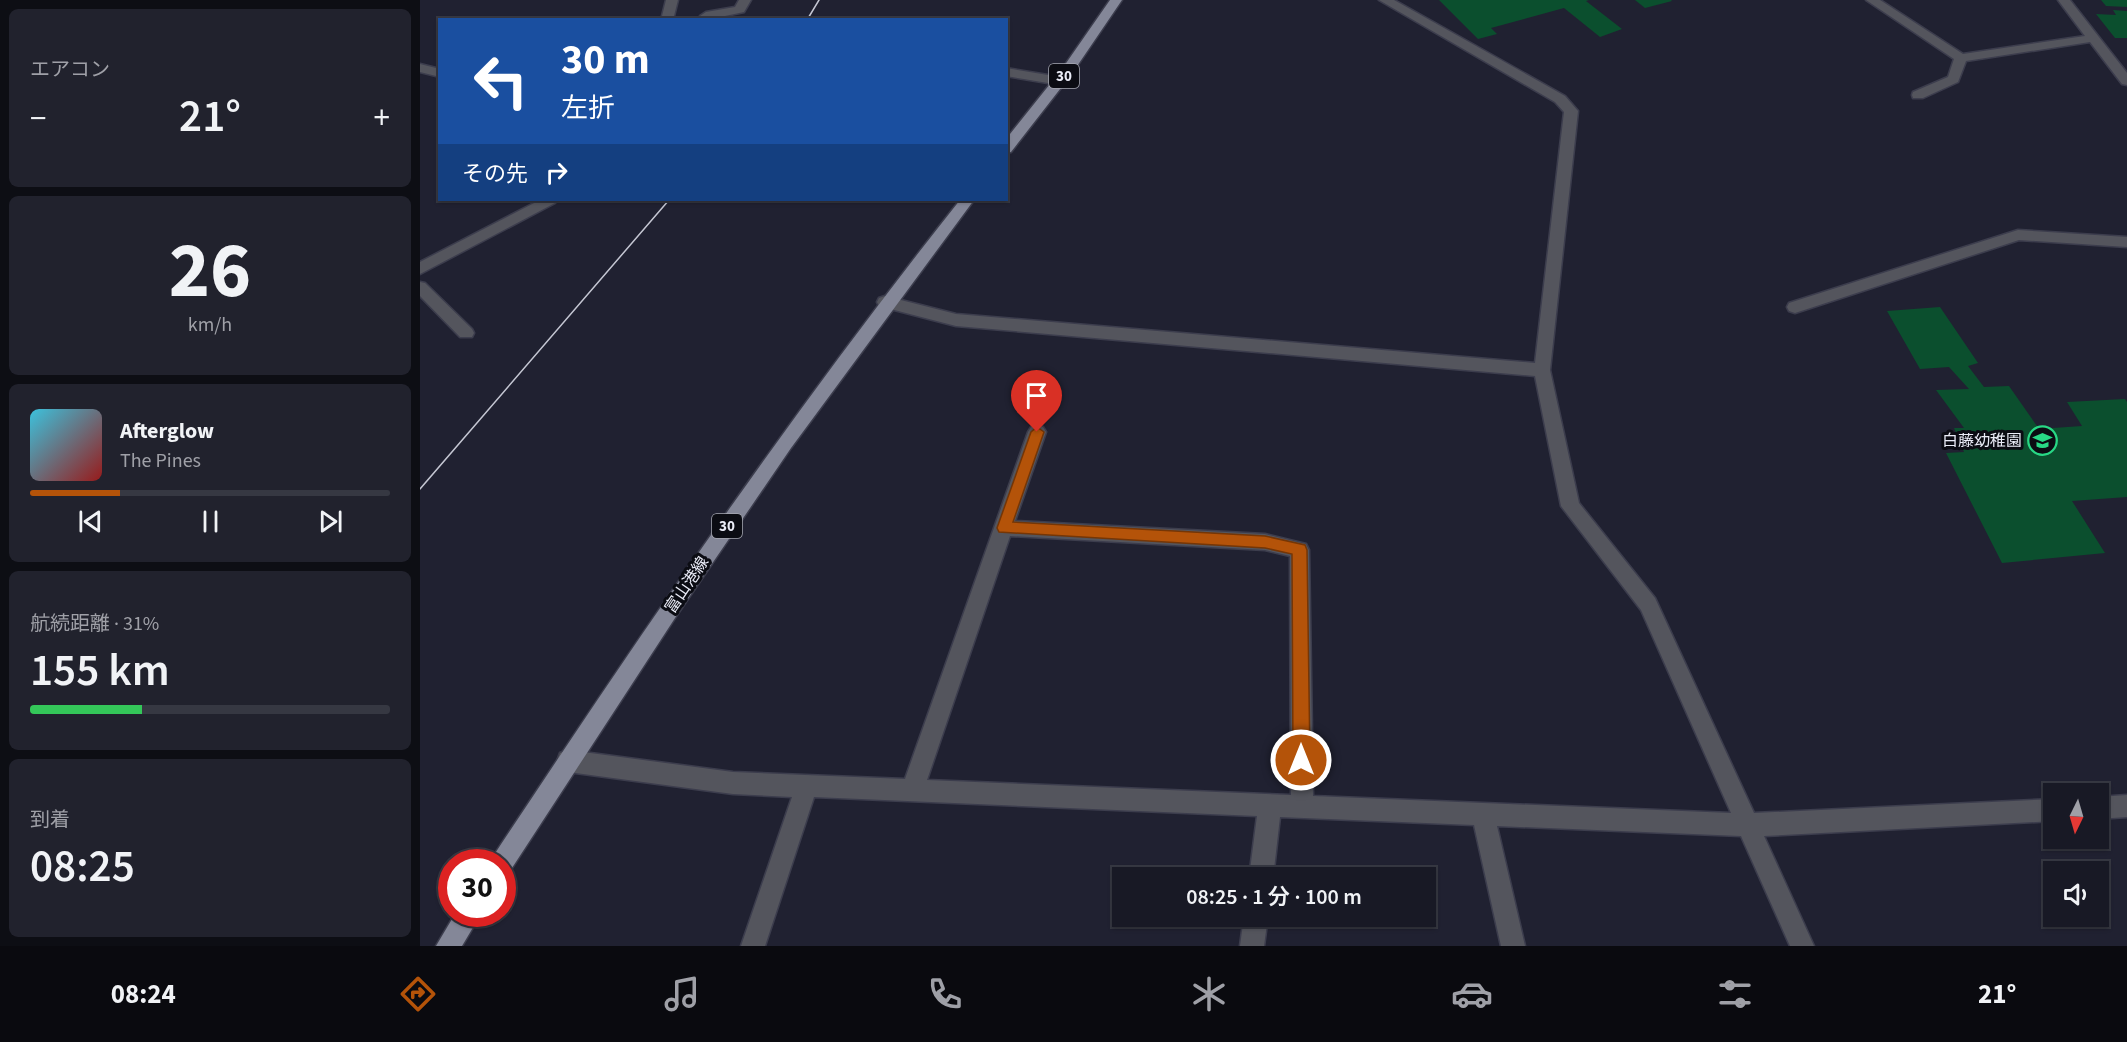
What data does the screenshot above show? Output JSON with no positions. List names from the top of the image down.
{
  "streets": {
    "main road": ["30", "富山港線"]
  },
  "places": {
    "school or university": ["白藤幼稚園"]
  },
  "north": "bottom",
  "page": {
    "tile": [
      "エアコン",
      ["26", "km/h"],
      ["航続距離 · 31%", "155 km"],
      ["到着", "08:25"]
    ],
    "turn": ["30 m", "左折"],
    "heat": ["−", "21°", "+"],
    "then": "その先",
    "song": ["Afterglow", "The Pines"],
    "limit": "30",
    "trip": "08:25 · 1 分 · 100 m",
    "tabs": ["08:24", "21°"]
  }
}
